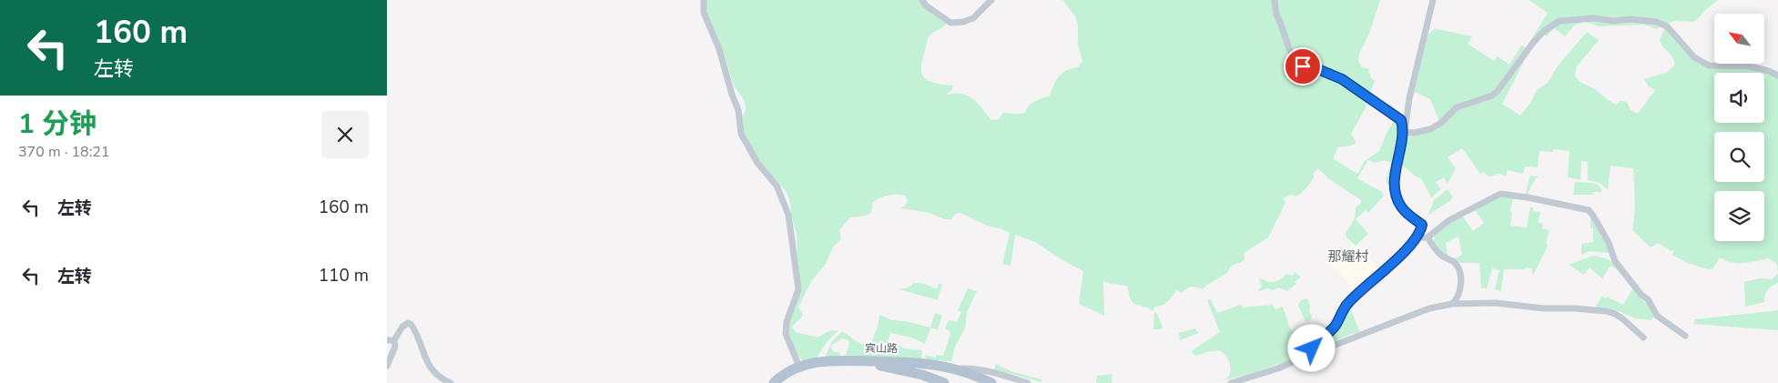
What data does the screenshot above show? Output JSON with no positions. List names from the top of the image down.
{
  "streets": {
    "main road": ["宾山路"]
  },
  "districts": ["那耀村"],
  "north": "top left",
  "page": {
    "turn": ["160 m", "左转"],
    "heading": ["1 分钟", "370 m · 18:21"],
    "list": [
      {
        "name": "左转",
        "value": "160 m"
      },
      {
        "name": "左转",
        "value": "110 m"
      }
    ]
  }
}
